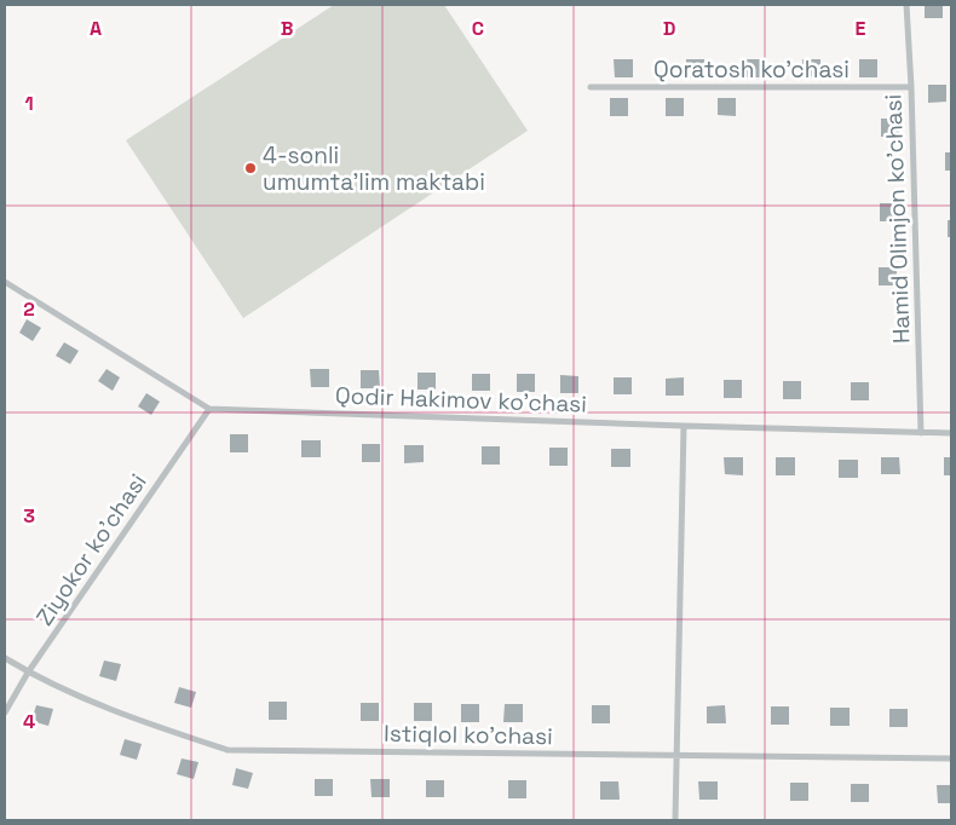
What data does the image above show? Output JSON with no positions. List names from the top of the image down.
{
  "streets": {
    "street": [
      "Qoratosh ko'chasi",
      "Hamid Olimjon ko'chasi",
      "Qodir Hakimov ko'chasi",
      "Ziyokor ko'chasi",
      "Istiqlol ko'chasi"
    ]
  },
  "crossings": [
    ["Qoratosh ko'chasi", "Hamid Olimjon ko'chasi"],
    ["Hamid Olimjon ko'chasi", "Qodir Hakimov ko'chasi"],
    ["Qodir Hakimov ko'chasi", "Ziyokor ko'chasi"],
    ["Ziyokor ko'chasi", "Istiqlol ko'chasi"]
  ],
  "places": ["4-sonli umumta'lim maktabi"],
  "grid": {
    "columns": [
      "A",
      "B",
      "C",
      "D",
      "E"
    ],
    "rows": [
      "1",
      "2",
      "3",
      "4"
    ]
  }
}
